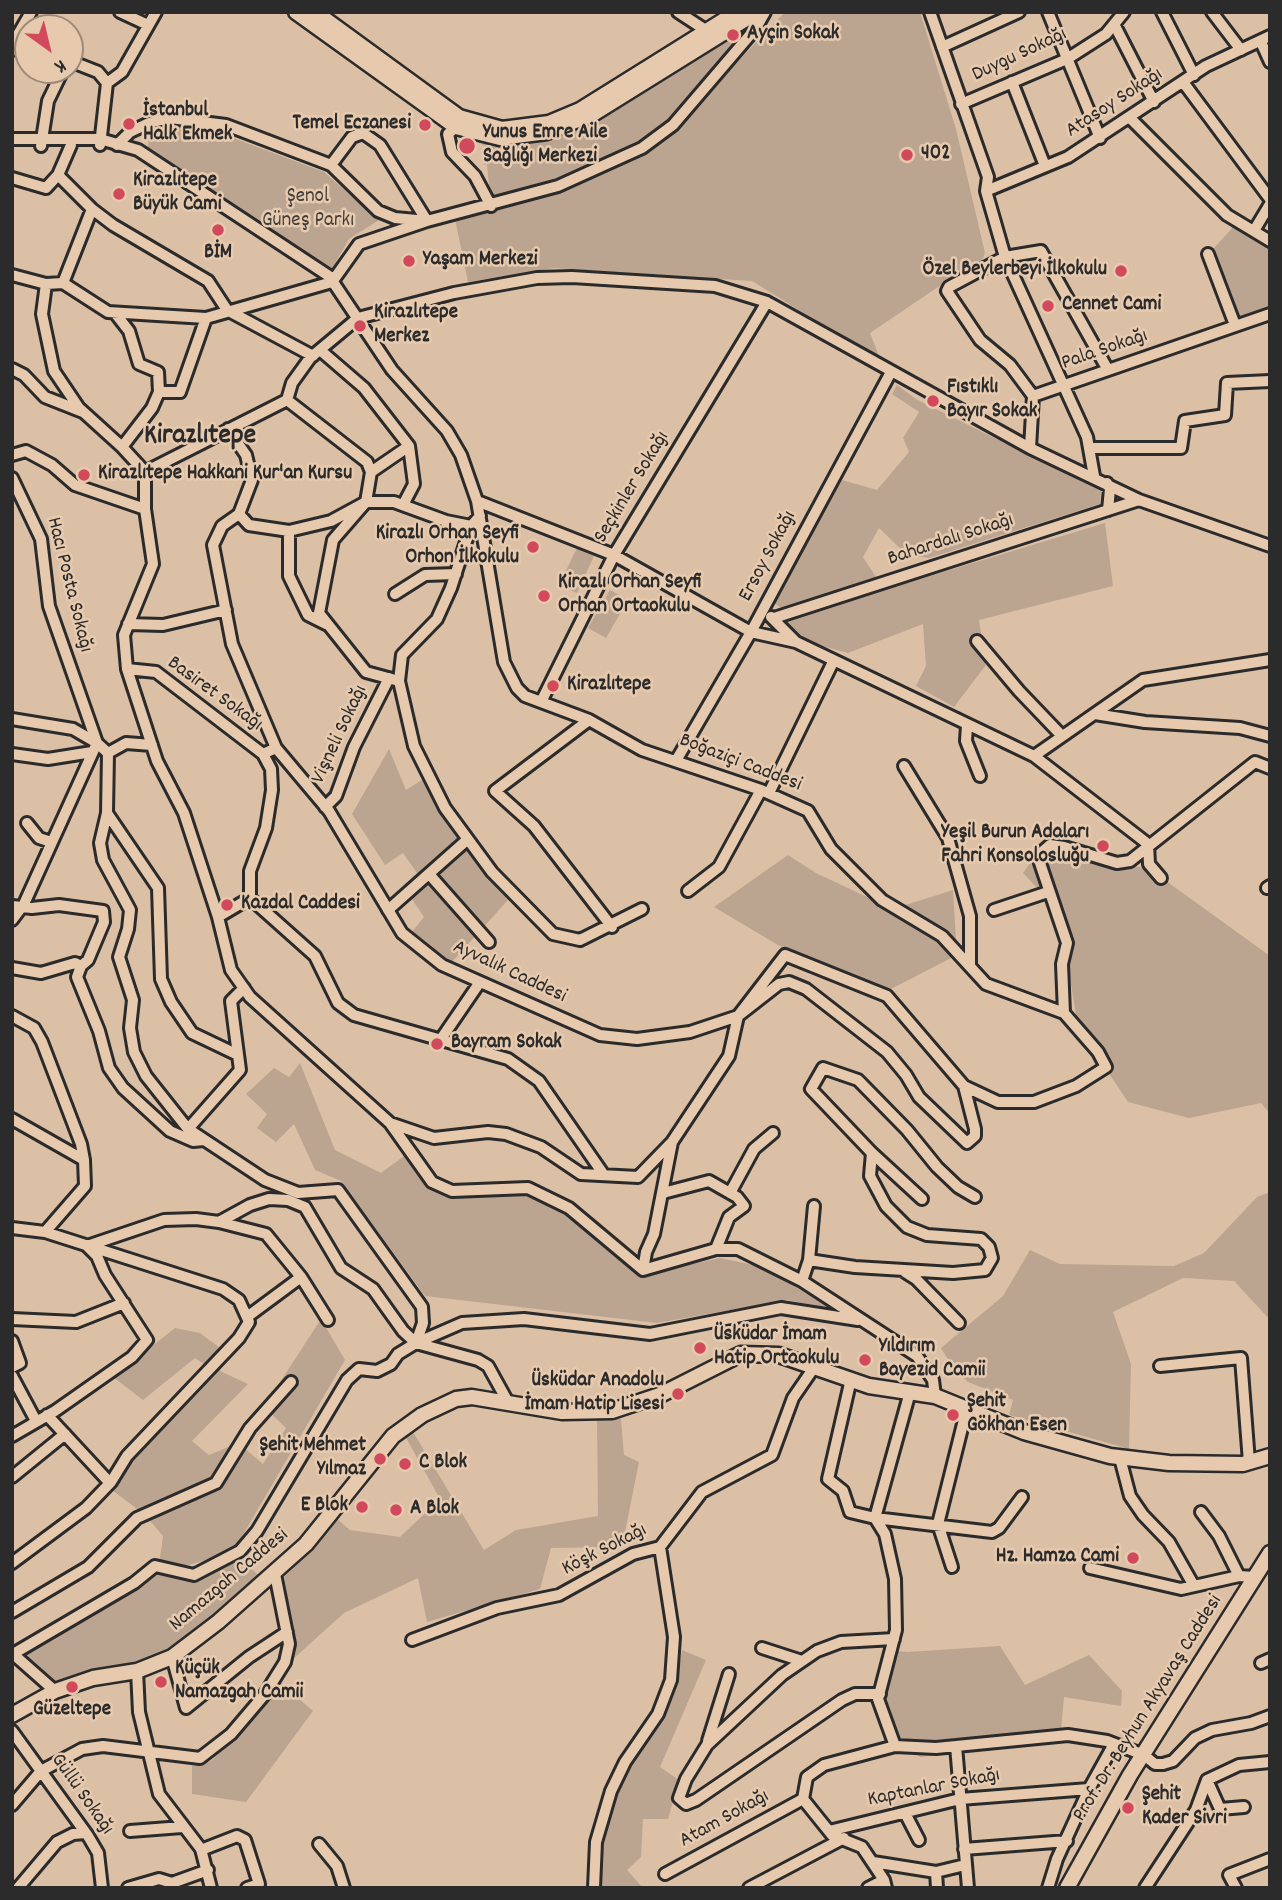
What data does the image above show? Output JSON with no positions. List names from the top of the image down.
{
  "streets": {
    "main road": ["Namazgah Caddesi", "Prof. Dr. Beyhun Akyavaş Caddesi"],
    "street": [
      "Duygu Sokağı",
      "Atasoy Sokağı",
      "Pala Sokağı",
      "Seçkinler Sokağı",
      "Bahardalı Sokağı",
      "Ersoy Sokağı",
      "Hacı Posta Sokağı",
      "Basiret Sokağı",
      "Vişneli Sokağı",
      "Boğaziçi Caddesi",
      "Ayvalık Caddesi",
      "Köşk Sokağı",
      "Kaptanlar Sokağı",
      "Güllü Sokağı",
      "Atam Sokağı"
    ]
  },
  "crossings": [
    ["Seçkinler Sokağı", "Boğaziçi Caddesi"],
    ["Ersoy Sokağı", "Boğaziçi Caddesi"],
    ["Basiret Sokağı", "Ayvalık Caddesi"],
    ["Vişneli Sokağı", "Ayvalık Caddesi"],
    ["Köşk Sokağı", "Namazgah Caddesi"]
  ],
  "districts": ["Kirazlıtepe"],
  "parks": ["Şenol Güneş Parkı"],
  "places": [
    "Ayçin Sokak",
    "İstanbul Halk Ekmek",
    "Temel Eczanesi",
    "Yunus Emre Aile Sağlığı Merkezi",
    "402",
    "Kirazlıtepe Büyük Cami",
    "BİM",
    "Yaşam Merkezi",
    "Özel Beylerbeyi İlkokulu",
    "Cennet Cami",
    "Kirazlıtepe Merkez",
    "Fıstıklı Bayır Sokak",
    "Kirazlıtepe Hakkani Kur'an Kursu",
    "Kirazlı Orhan Seyfi Orhon İlkokulu",
    "Kirazlı Orhan Seyfi Orhan Ortaokulu",
    "Kirazlıtepe",
    "Yeşil Burun Adaları Fahri Konsolosluğu",
    "Kazdal Caddesi",
    "Bayram Sokak",
    "Üsküdar İmam Hatip Ortaokulu",
    "Yıldırım Bayezid Camii",
    "Üsküdar Anadolu İmam Hatip Lisesi",
    "Şehit Gökhan Esen",
    "Şehit Mehmet Yılmaz",
    "C Blok",
    "E Blok",
    "A Blok",
    "Hz. Hamza Cami",
    "Küçük Namazgah Camii",
    "Güzeltepe",
    "Şehit Kader Sivri"
  ],
  "north": "bottom right"
}
